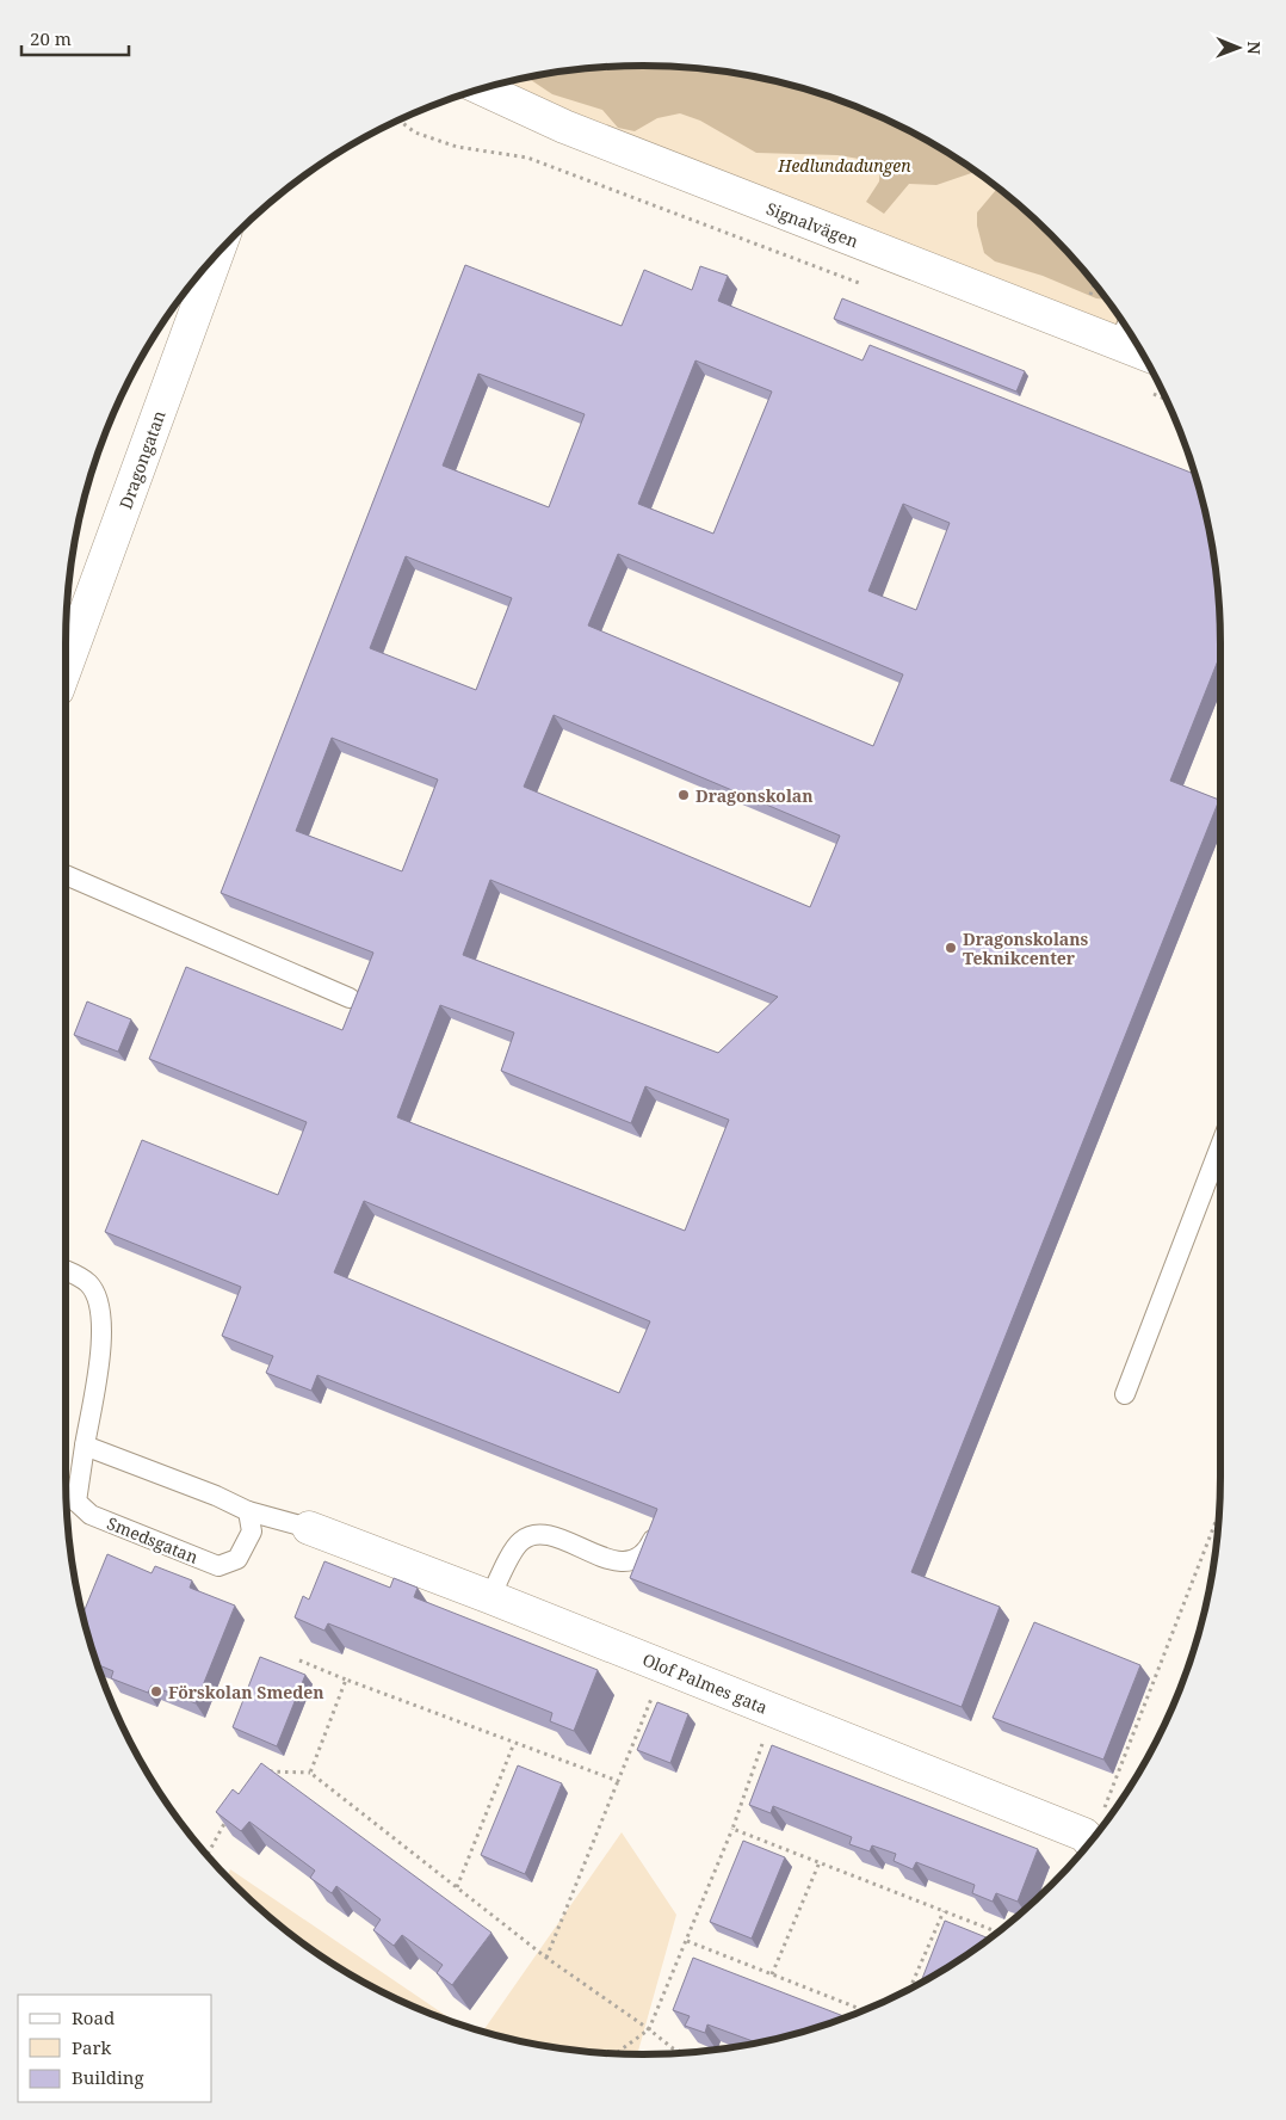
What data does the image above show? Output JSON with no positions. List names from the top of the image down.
{
  "streets": {
    "street": ["Signalvägen", "Dragongatan", "Olof Palmes gata"],
    "lane": ["Smedsgatan"]
  },
  "parks": ["Hedlundadungen"],
  "places": ["Dragonskolan", "Dragonskolans Teknikcenter", "Förskolan Smeden"],
  "legend": ["Road", "Park", "Building"],
  "scale_bar": "20 m",
  "north": "right"
}
